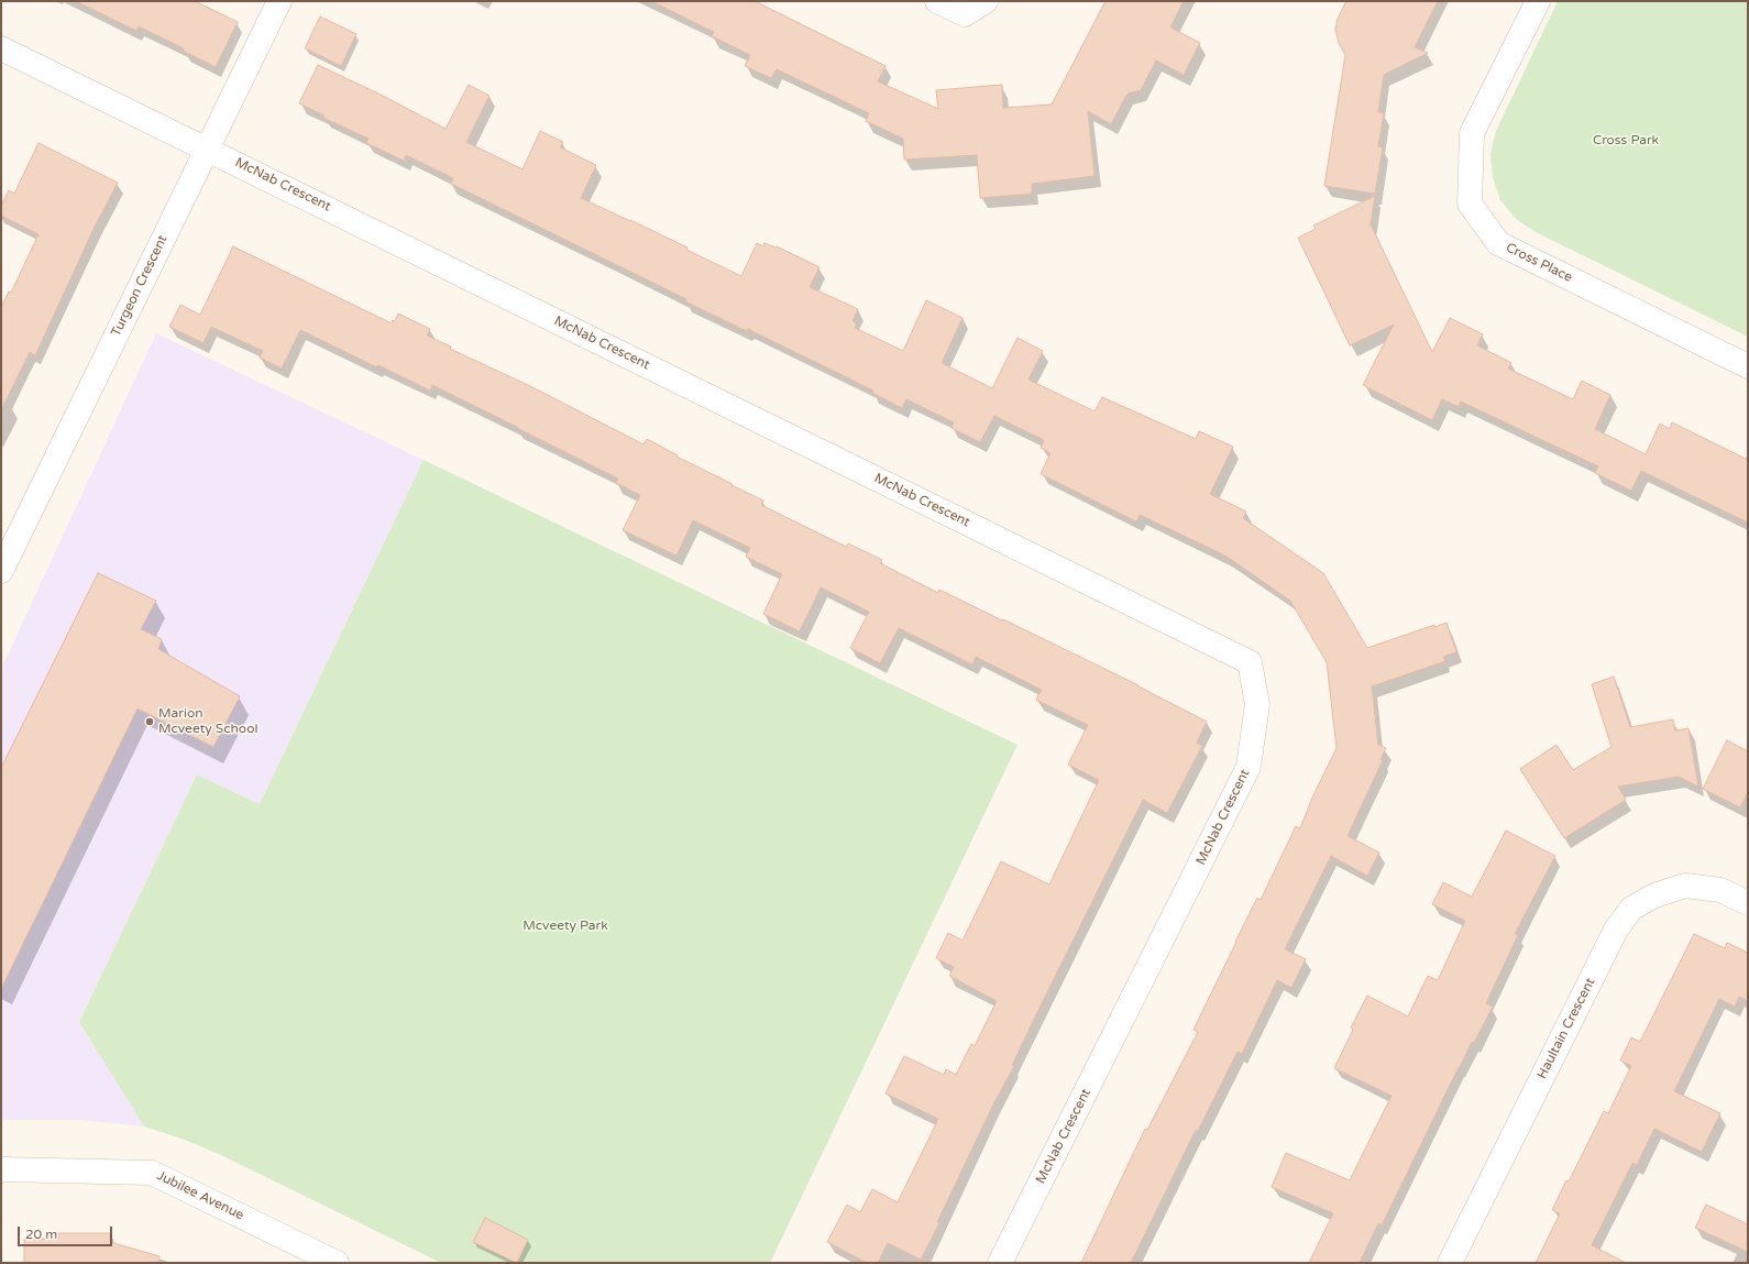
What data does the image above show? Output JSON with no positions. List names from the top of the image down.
{
  "streets": {
    "street": [
      "McNab Crescent",
      "Cross Place",
      "Turgeon Crescent",
      "Haultain Crescent",
      "Jubilee Avenue"
    ]
  },
  "crossings": [
    ["McNab Crescent", "Turgeon Crescent"]
  ],
  "parks": ["Cross Park", "Mcveety Park"],
  "places": ["Marion Mcveety School"],
  "scale_bar": "20 m"
}
